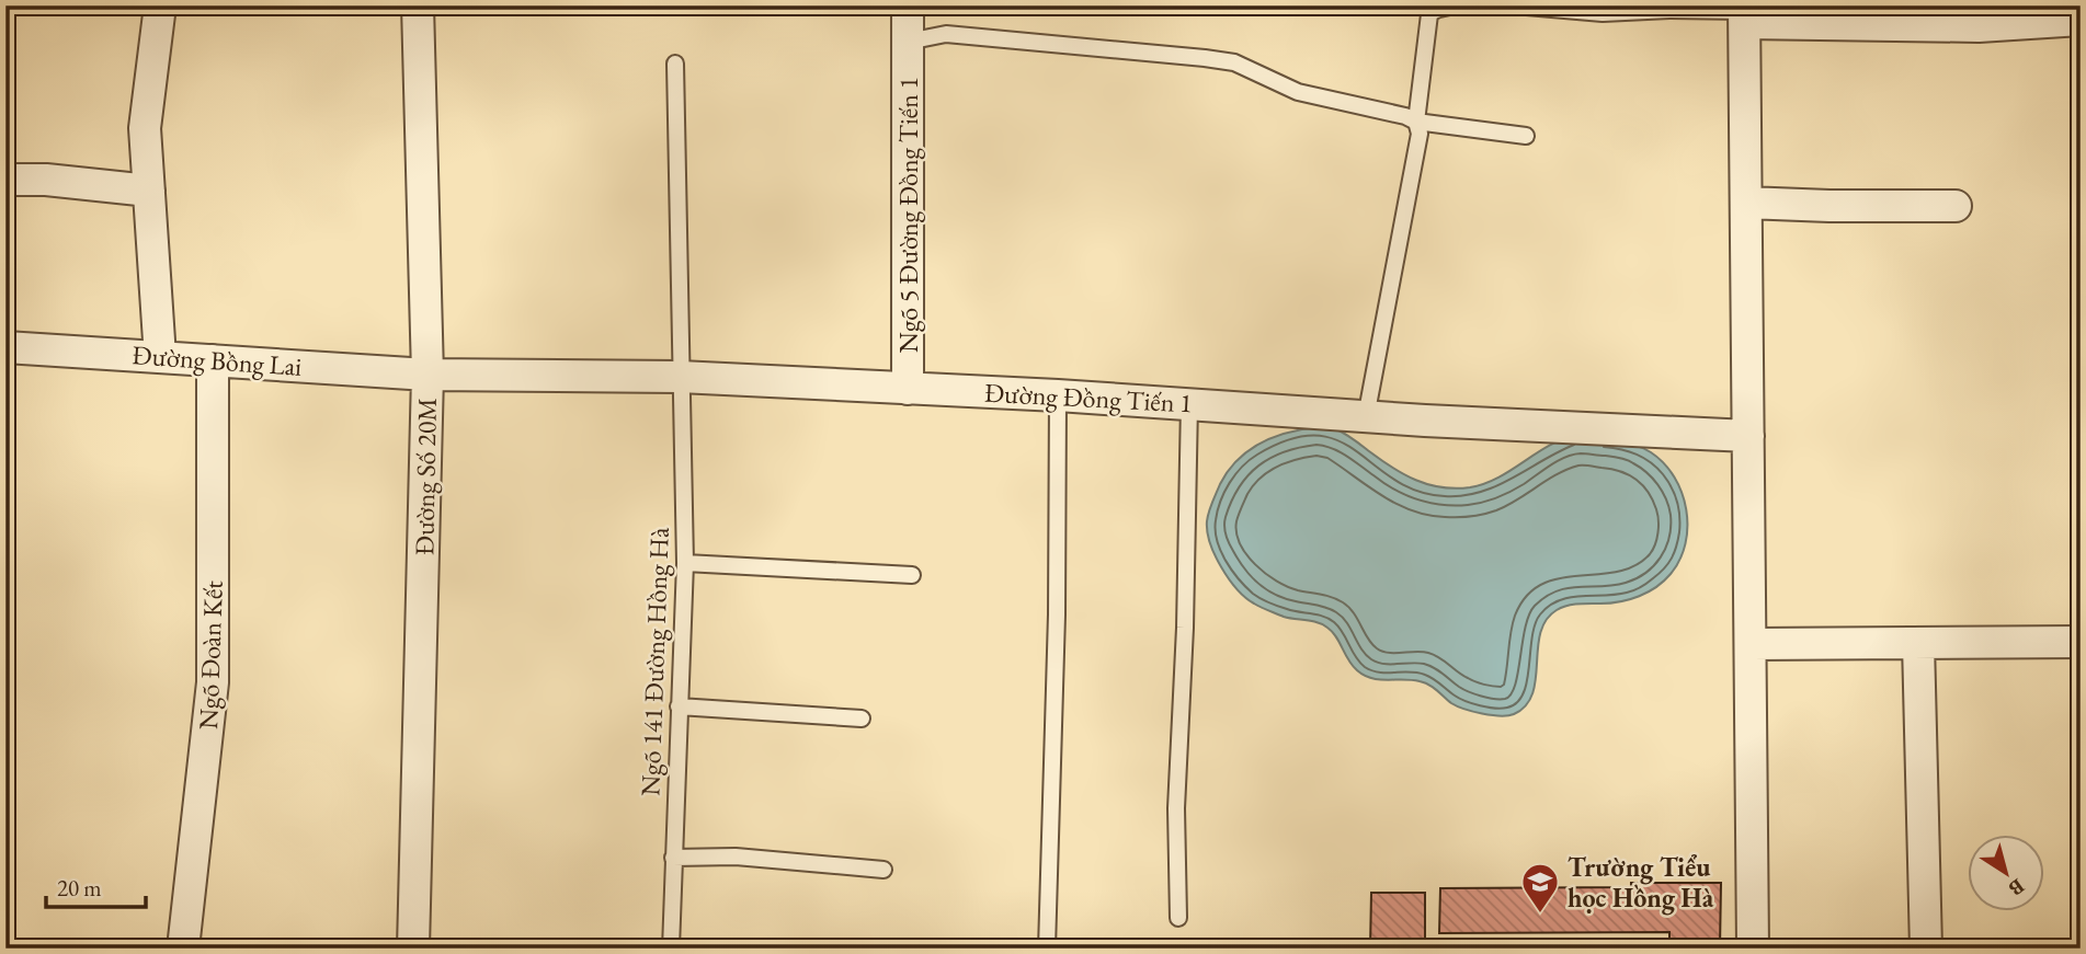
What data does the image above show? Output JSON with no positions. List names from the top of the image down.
{
  "streets": {
    "street": [
      "Ngõ 5 Đường Đồng Tiến 1",
      "Đường Bồng Lai",
      "Đường Đồng Tiến 1",
      "Đường Số 20M",
      "Ngõ Đoàn Kết"
    ],
    "lane": ["Ngõ 141 Đường Hồng Hà"]
  },
  "crossings": [
    ["Ngõ 5 Đường Đồng Tiến 1", "Đường Đồng Tiến 1"],
    ["Đường Bồng Lai", "Đường Đồng Tiến 1"],
    ["Đường Bồng Lai", "Đường Số 20M"],
    ["Đường Bồng Lai", "Ngõ Đoàn Kết"],
    ["Đường Đồng Tiến 1", "Đường Số 20M"],
    ["Đường Đồng Tiến 1", "Ngõ 141 Đường Hồng Hà"]
  ],
  "places": {
    "school or university": ["Trường Tiểu học Hồng Hà"]
  },
  "scale_bar": "20 m",
  "north": "bottom right"
}
